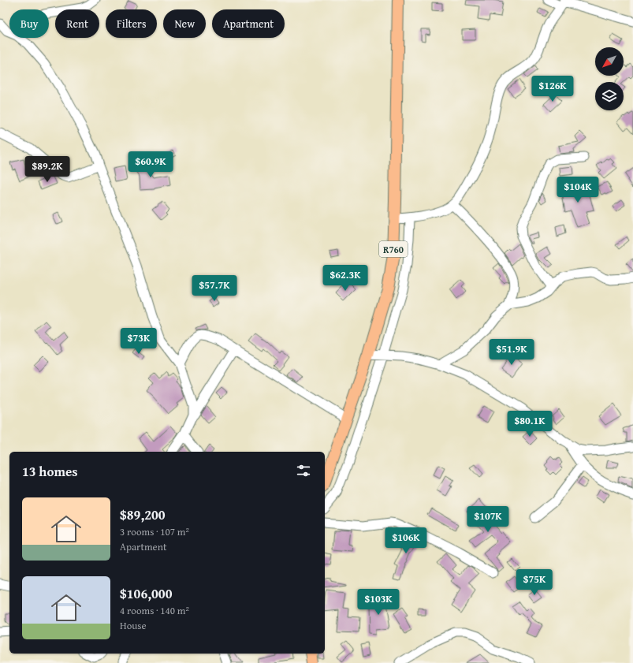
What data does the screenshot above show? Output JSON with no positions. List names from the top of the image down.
{
  "streets": {
    "main road": ["R760"]
  },
  "north": "bottom left",
  "page": {
    "chip": [
      "Buy",
      "Rent",
      "Filters",
      "New",
      "Apartment"
    ],
    "price": [
      "$126K",
      "$60.9K",
      "$89.2K",
      "$104K",
      "$62.3K",
      "$57.7K",
      "$73K",
      "$51.9K",
      "$80.1K",
      "$107K",
      "$106K",
      "$75K",
      "$103K"
    ],
    "heading": "13 homes",
    "list": [
      {
        "name": "$89,200",
        "note": "3 rooms · 107 m² · Apartment"
      },
      {
        "name": "$106,000",
        "note": "4 rooms · 140 m² · House"
      }
    ]
  }
}
